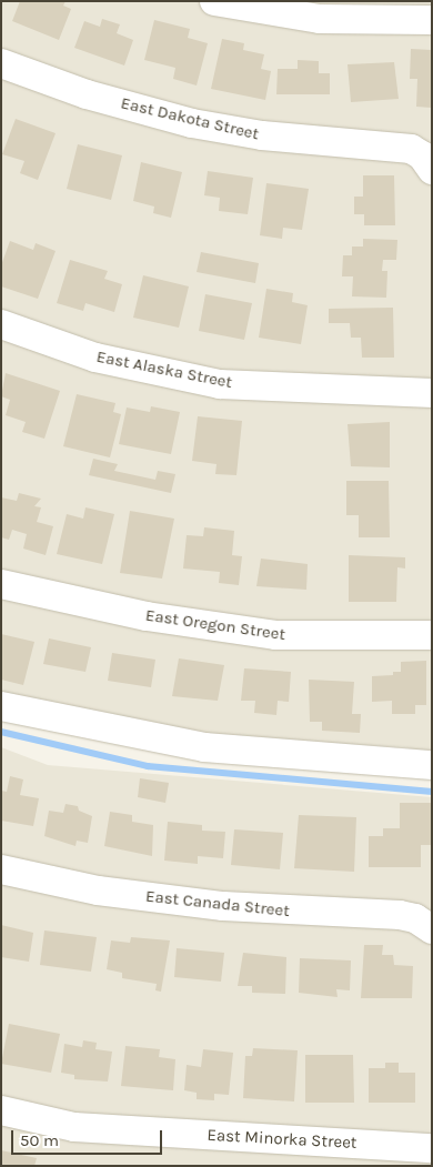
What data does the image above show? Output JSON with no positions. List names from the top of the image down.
{
  "streets": {
    "street": [
      "East Dakota Street",
      "East Alaska Street",
      "East Oregon Street",
      "East Canada Street",
      "East Minorka Street"
    ]
  },
  "scale_bar": "50 m"
}
